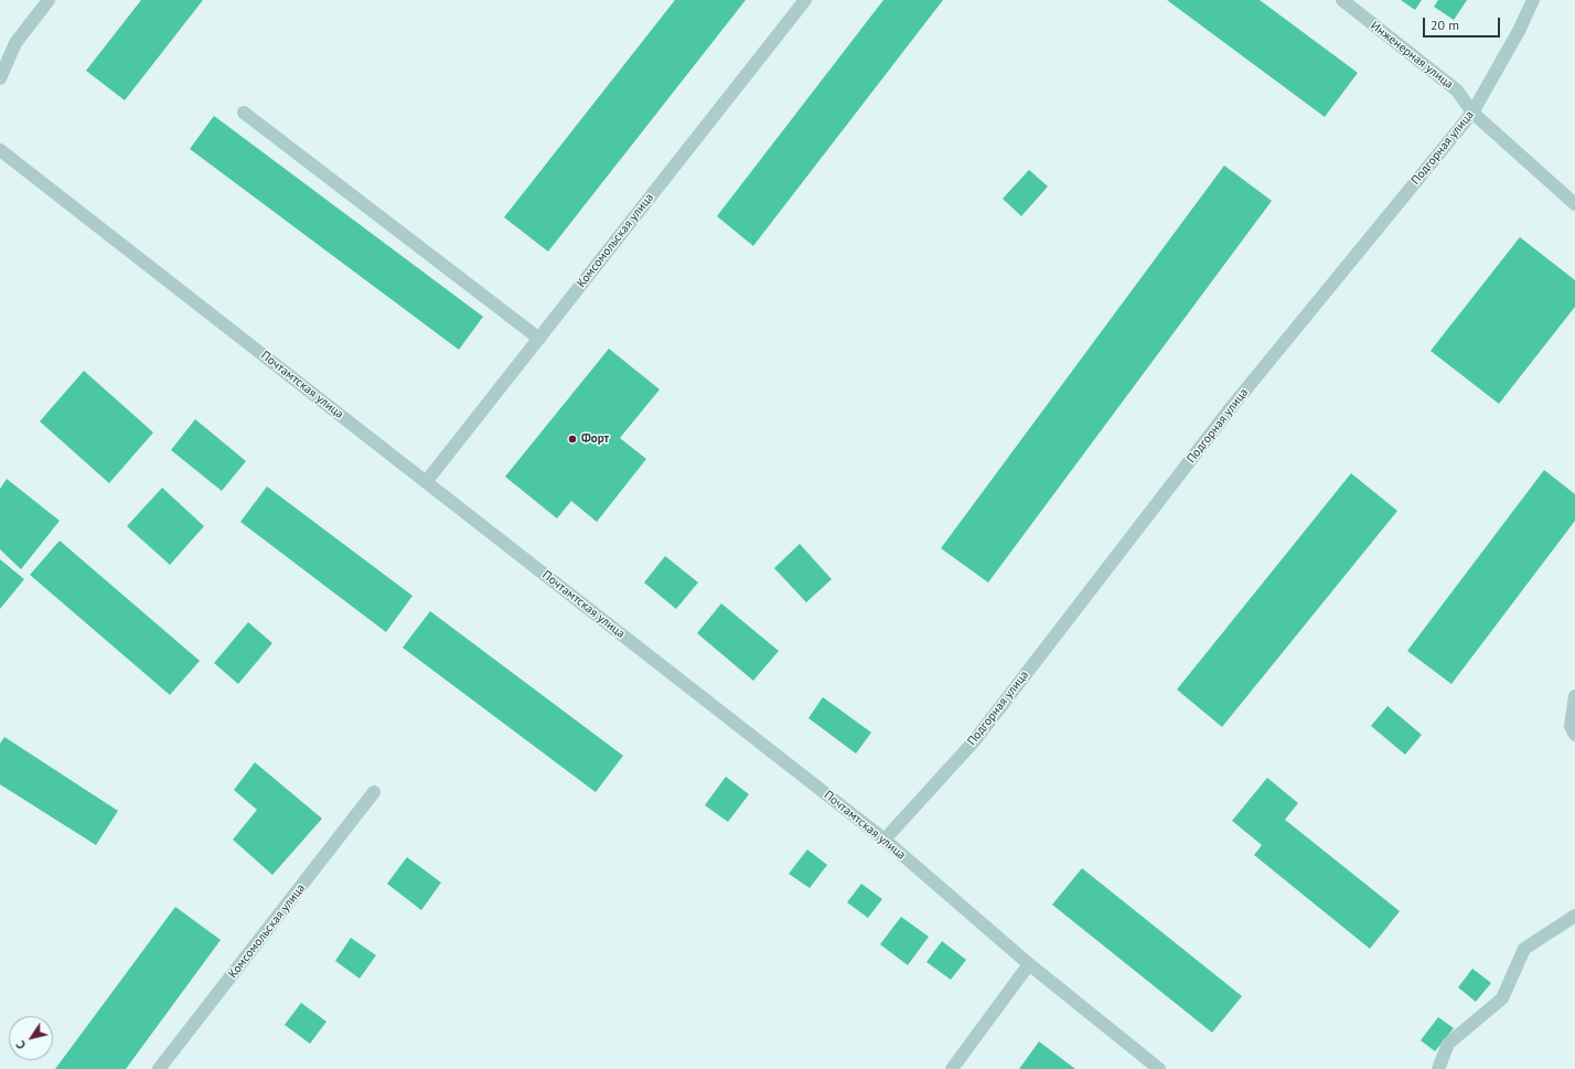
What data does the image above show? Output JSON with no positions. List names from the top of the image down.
{
  "streets": {
    "street": [
      "Инженерная улица",
      "Подгорная улица",
      "Комсомольская улица",
      "Почтамтская улица"
    ]
  },
  "crossings": [
    ["Инженерная улица", "Подгорная улица"],
    ["Подгорная улица", "Почтамтская улица"],
    ["Комсомольская улица", "Почтамтская улица"]
  ],
  "places": ["Форт"],
  "scale_bar": "20 m",
  "north": "bottom left"
}
